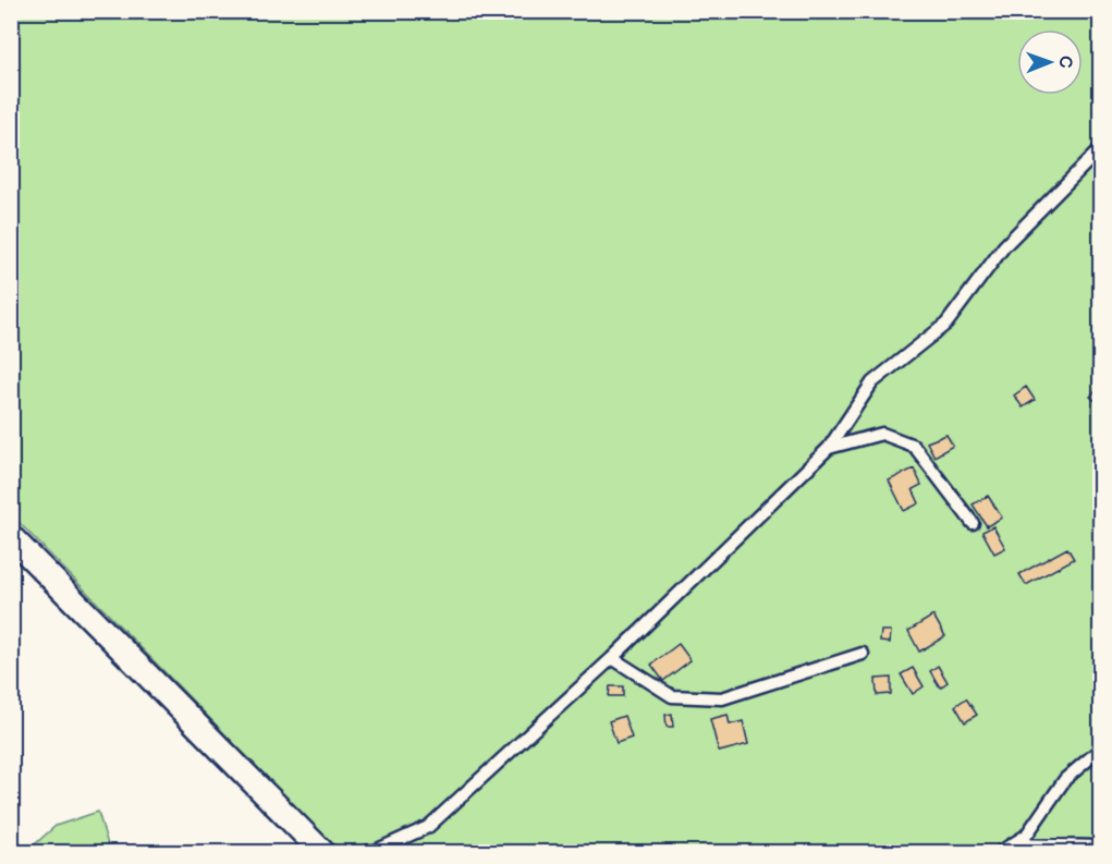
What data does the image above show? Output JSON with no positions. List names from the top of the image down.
{
  "north": "right"
}
